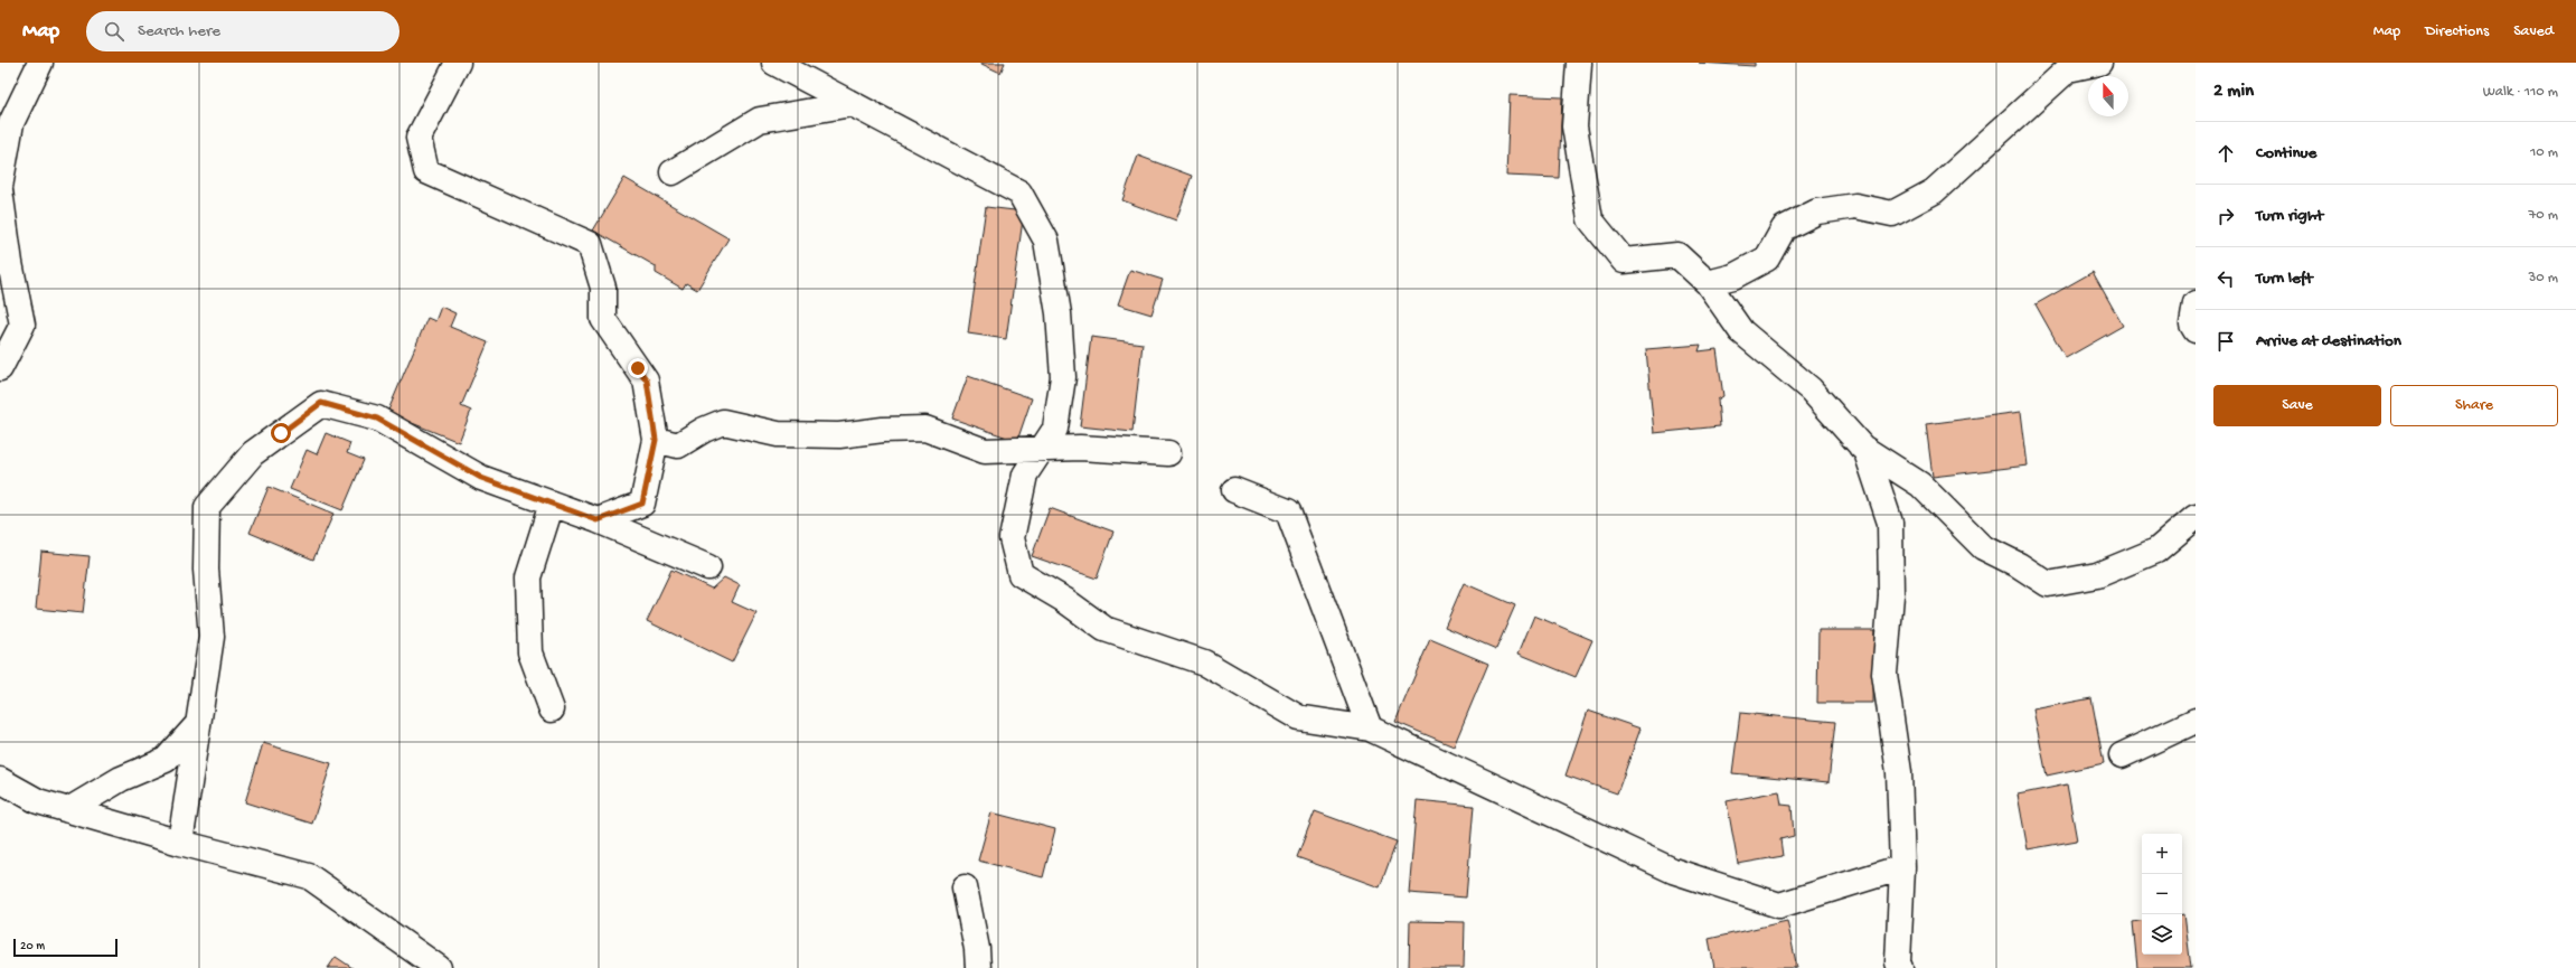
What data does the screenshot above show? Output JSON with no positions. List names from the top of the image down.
{
  "scale_bar": "20 m",
  "north": "top",
  "page": {
    "header": "Map",
    "search": "Search here",
    "nav": ["Map", "Directions", "Saved"],
    "heading": ["2 min", "Walk · 110 m"],
    "list": [
      ["Continue", "10 m"],
      ["Turn right", "70 m"],
      ["Turn left", "30 m"],
      "Arrive at destination"
    ],
    "buttons": ["Save", "Share"],
    "map_buttons": ["+", "−"],
    "scale": "20 m"
  }
}
